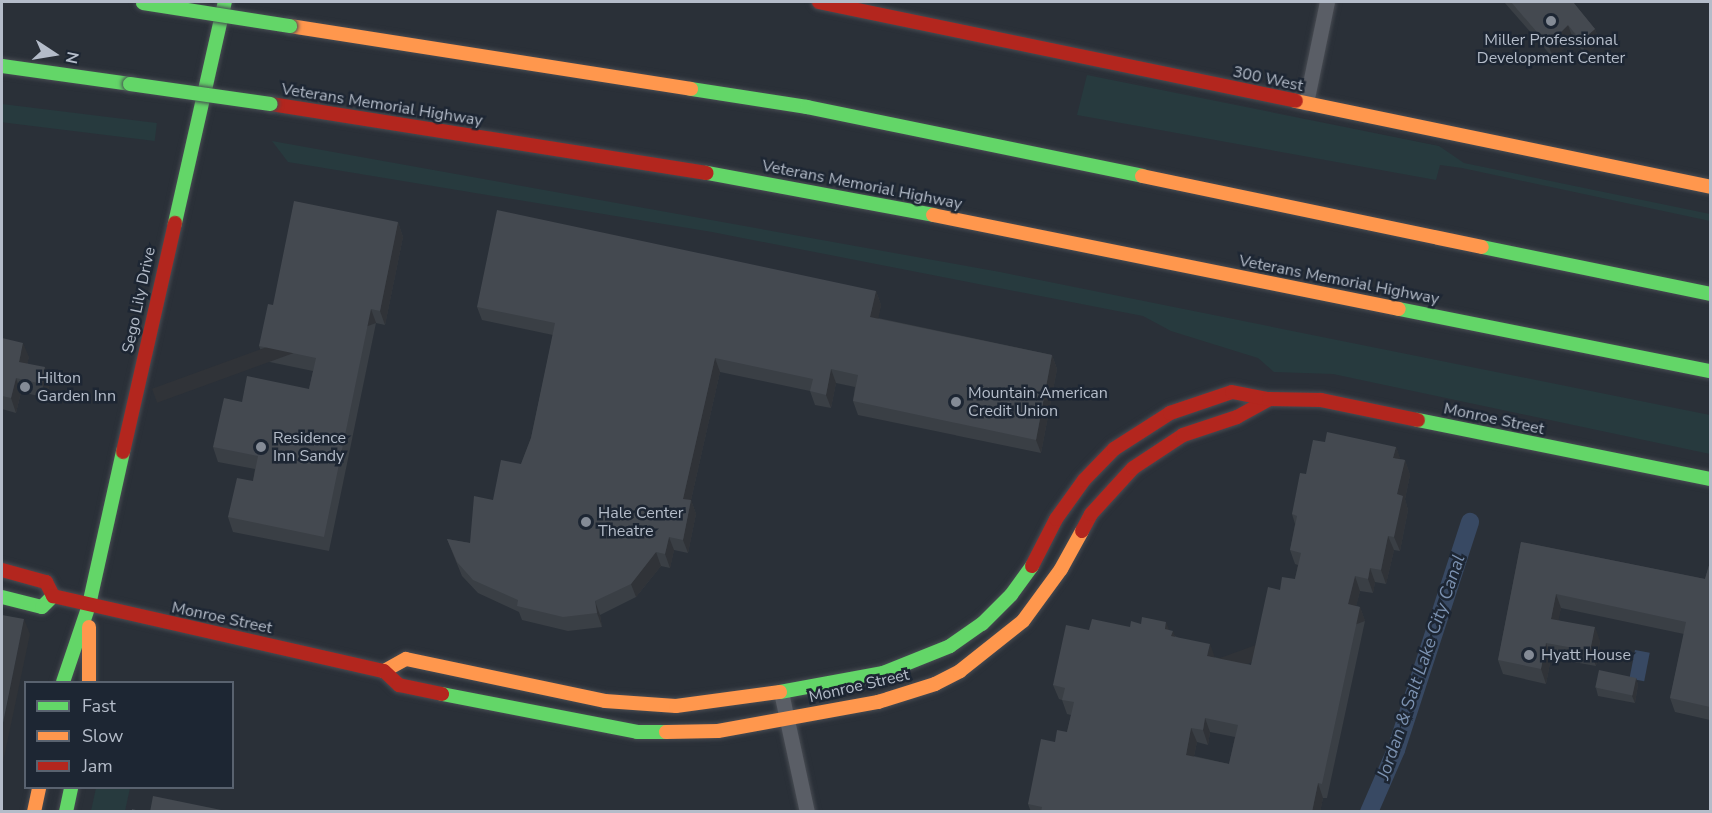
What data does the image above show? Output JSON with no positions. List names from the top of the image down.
{
  "streets": {
    "main road": [
      "300 West",
      "Veterans Memorial Highway",
      "Sego Lily Drive",
      "Monroe Street"
    ]
  },
  "crossings": [
    ["Sego Lily Drive", "Monroe Street"]
  ],
  "water": ["Jordan & Salt Lake City Canal"],
  "places": [
    "Miller Professional Development Center",
    "Hilton Garden Inn",
    "Mountain American Credit Union",
    "Residence Inn Sandy",
    "Hale Center Theatre",
    "Hyatt House"
  ],
  "legend": ["Fast", "Slow", "Jam"],
  "north": "right"
}
